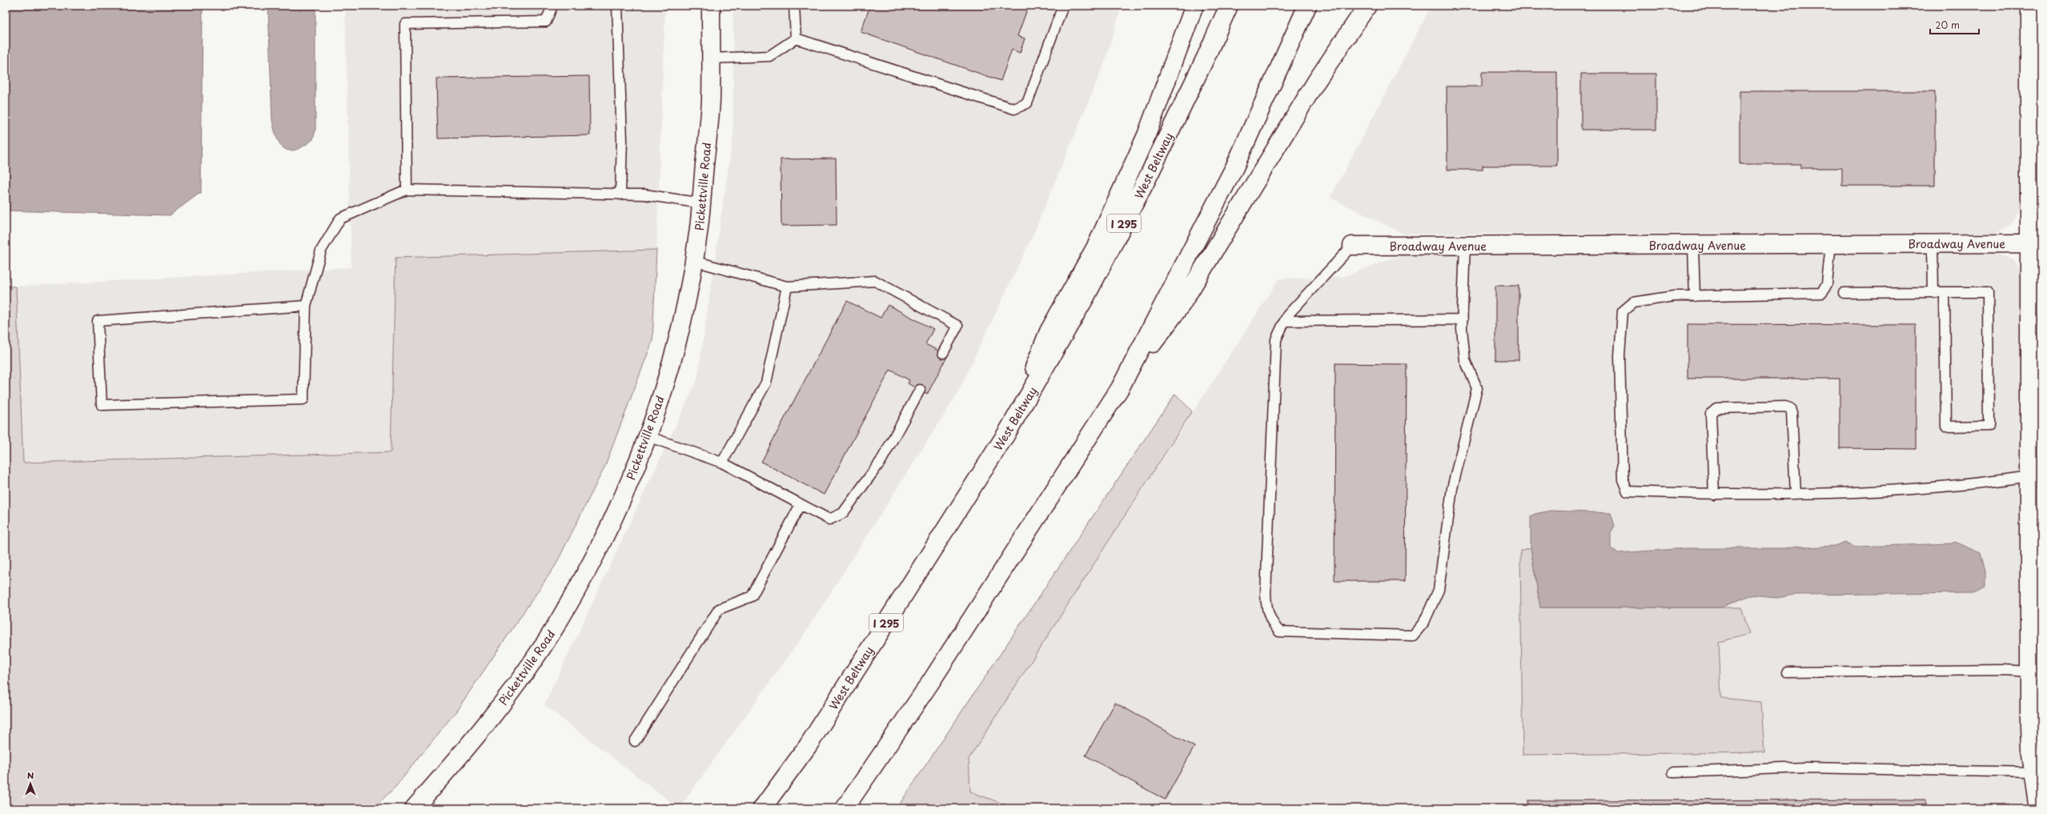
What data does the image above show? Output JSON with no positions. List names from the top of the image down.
{
  "streets": {
    "main road": [
      "West Beltway",
      "Pickettville Road",
      "I 295",
      "Broadway Avenue"
    ]
  },
  "scale_bar": "20 m",
  "north": "top"
}
